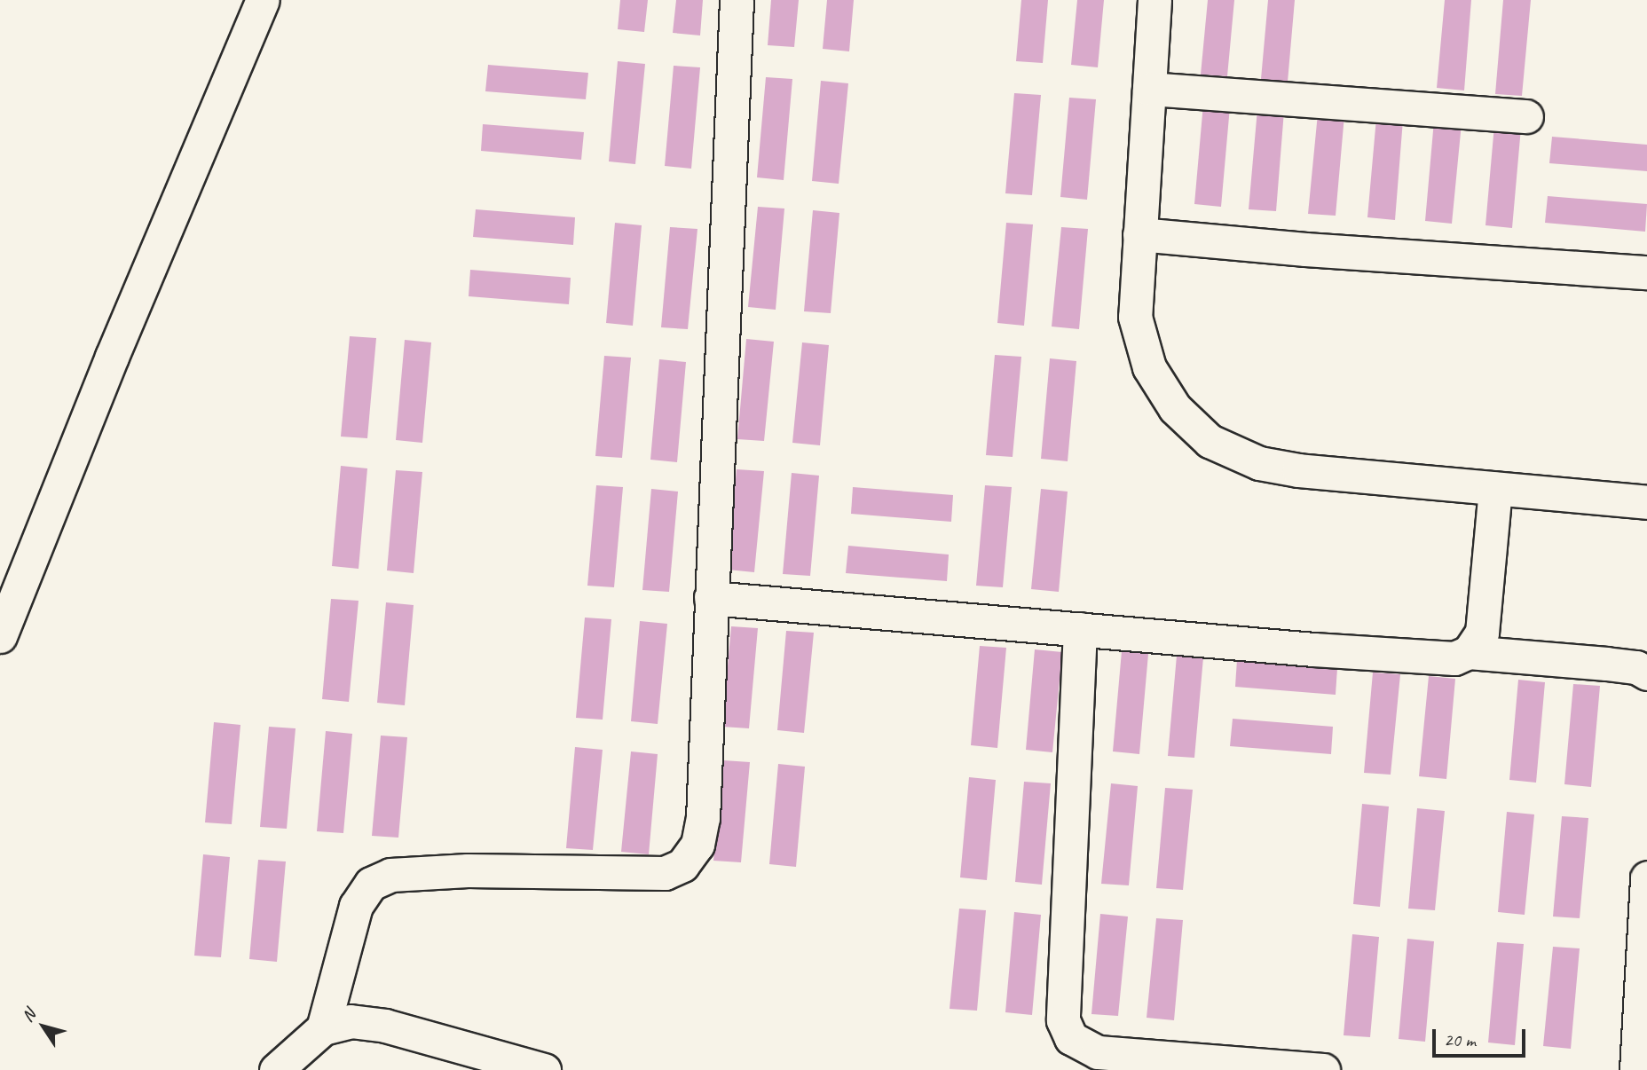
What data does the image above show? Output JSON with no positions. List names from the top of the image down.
{
  "scale_bar": "20 m",
  "north": "top left"
}
